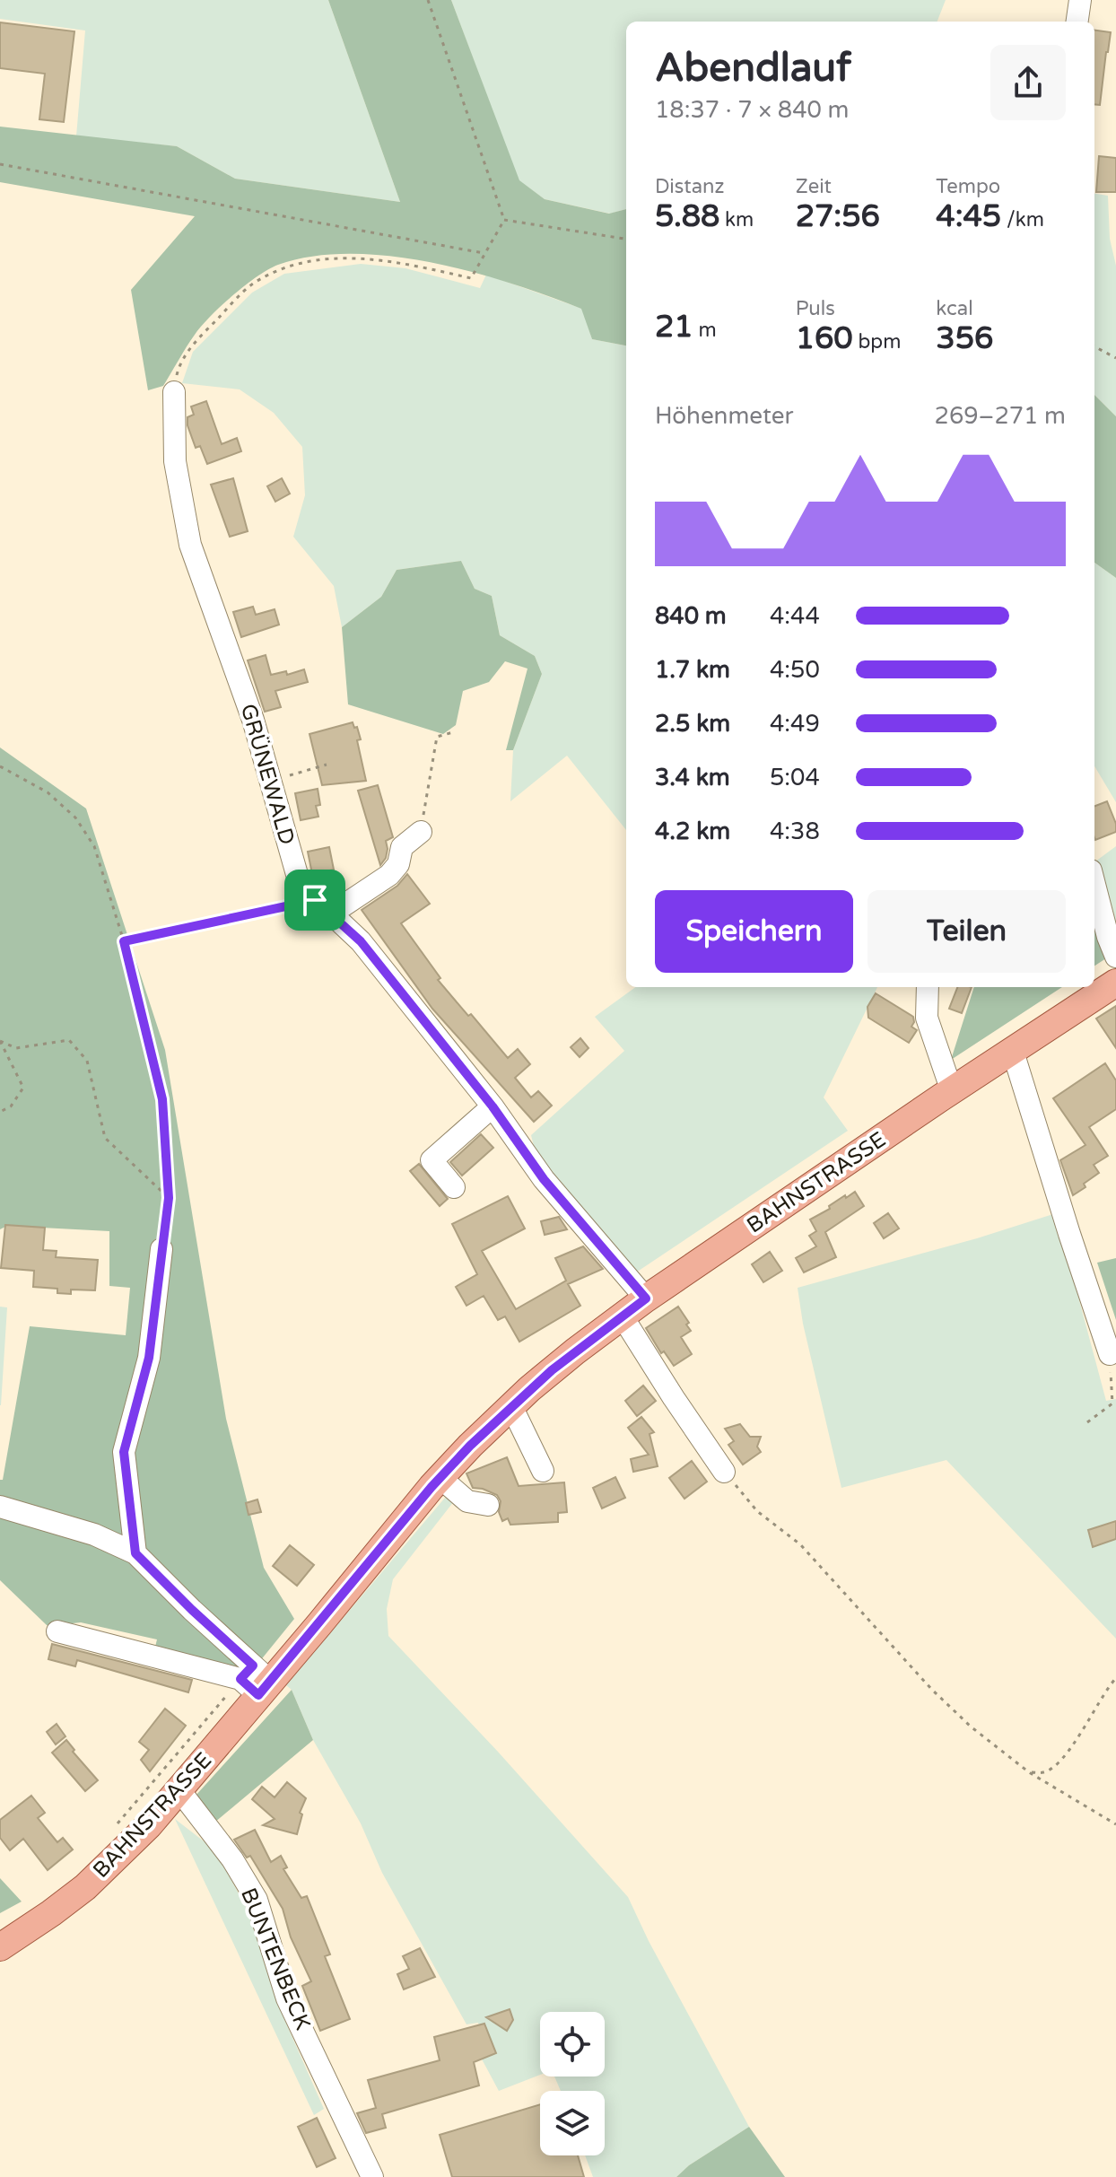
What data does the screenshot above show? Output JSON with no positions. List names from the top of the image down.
{
  "streets": {
    "main road": ["BAHNSTRASSE"],
    "street": ["GRÜNEWALD", "BUNTENBECK"]
  },
  "crossings": [
    ["GRÜNEWALD", "BAHNSTRASSE"],
    ["BAHNSTRASSE", "BUNTENBECK"]
  ],
  "page": {
    "heading": ["Abendlauf", "18:37 · 7 × 840 m"],
    "stats": [
      ["Distanz", "5.88 km"],
      ["Zeit", "27:56"],
      ["Tempo", "4:45 /km"],
      ["21 m"],
      ["Puls", "160 bpm"],
      ["kcal", "356"]
    ],
    "chart": ["Höhenmeter", "269–271 m"],
    "list": [
      {
        "name": "840 m",
        "note": "4:44"
      },
      {
        "name": "1.7 km",
        "note": "4:50"
      },
      {
        "name": "2.5 km",
        "note": "4:49"
      },
      {
        "name": "3.4 km",
        "note": "5:04"
      },
      {
        "name": "4.2 km",
        "note": "4:38"
      }
    ],
    "buttons": ["Speichern", "Teilen"]
  }
}
